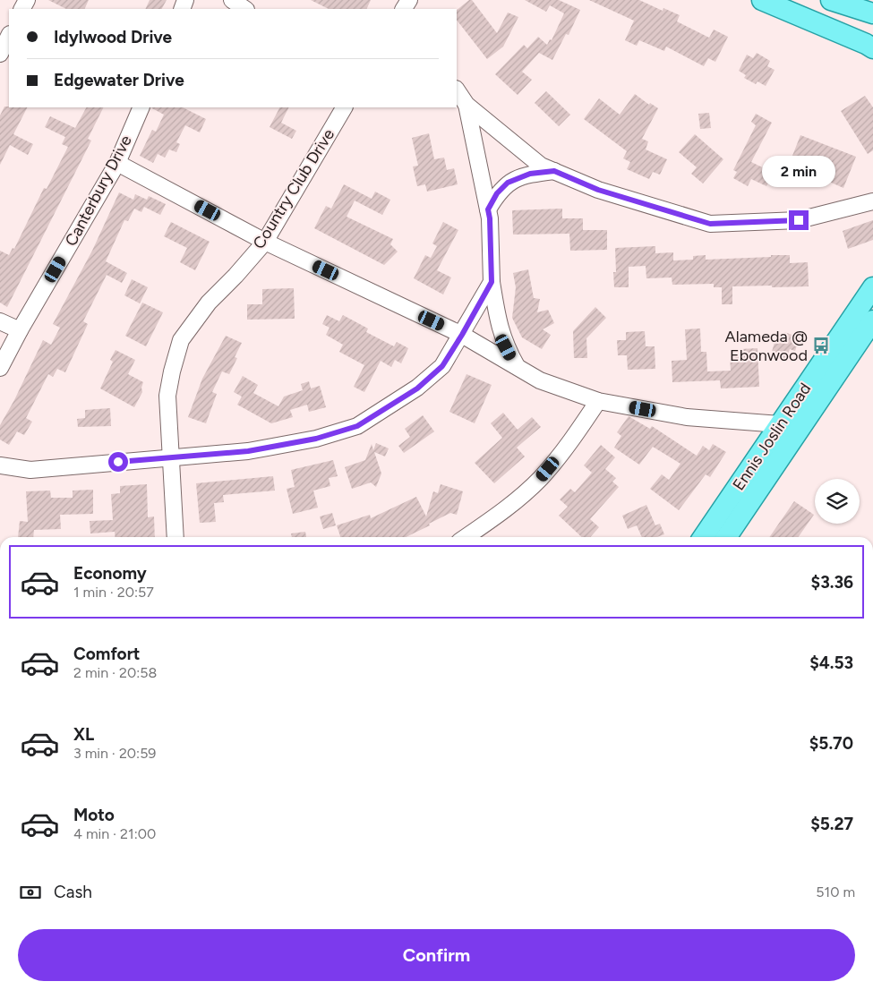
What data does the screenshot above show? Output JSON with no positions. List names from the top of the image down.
{
  "streets": {
    "main road": ["Ennis Joslin Road"],
    "street": ["Country Club Drive", "Canterbury Drive"]
  },
  "places": {
    "bus stop": ["Alameda @ Ebonwood"]
  },
  "page": {
    "banner": ["Idylwood Drive", "Edgewater Drive"],
    "bubble": "2 min",
    "list": [
      {
        "name": "Economy",
        "note": "1 min · 20:57",
        "value": "$3.36"
      },
      {
        "name": "Comfort",
        "note": "2 min · 20:58",
        "value": "$4.53"
      },
      {
        "name": "XL",
        "note": "3 min · 20:59",
        "value": "$5.70"
      },
      {
        "name": "Moto",
        "note": "4 min · 21:00",
        "value": "$5.27"
      }
    ],
    "pay": ["Cash", "510 m"],
    "buttons": "Confirm"
  }
}
